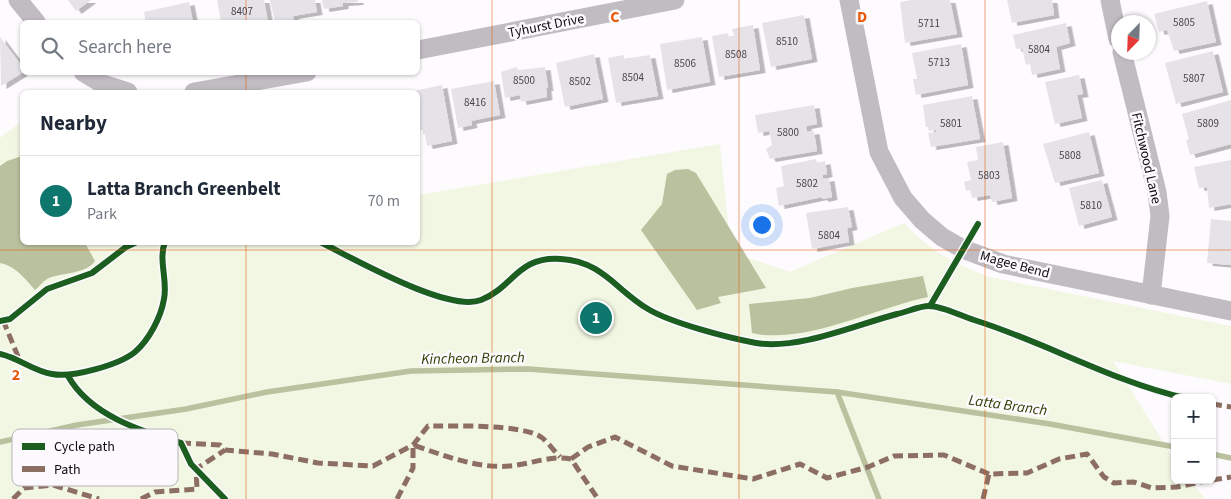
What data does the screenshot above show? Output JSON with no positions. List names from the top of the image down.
{
  "streets": {
    "street": ["Tyhurst Drive", "Fitchwood Lane", "Magee Bend"]
  },
  "crossings": [
    ["Fitchwood Lane", "Magee Bend"]
  ],
  "water": ["Kincheon Branch", "Latta Branch"],
  "house_numbers": [
    "8407",
    "5805",
    "5711",
    "8510",
    "5804",
    "8508",
    "5713",
    "8506",
    "8504",
    "5807",
    "8500",
    "8502",
    "8416",
    "5801",
    "5809",
    "5800",
    "5808",
    "5803",
    "5802",
    "5810",
    "5804"
  ],
  "legend": ["Cycle path", "Path"],
  "north": "bottom left",
  "page": {
    "search": "Search here",
    "heading": "Nearby",
    "list": [
      {
        "mark": "1",
        "name": "Latta Branch Greenbelt",
        "note": "Park",
        "value": "70 m"
      }
    ],
    "pins": "1",
    "map_buttons": ["+", "−"]
  },
  "grid": {
    "columns": ["C", "D"],
    "rows": ["2"]
  }
}
